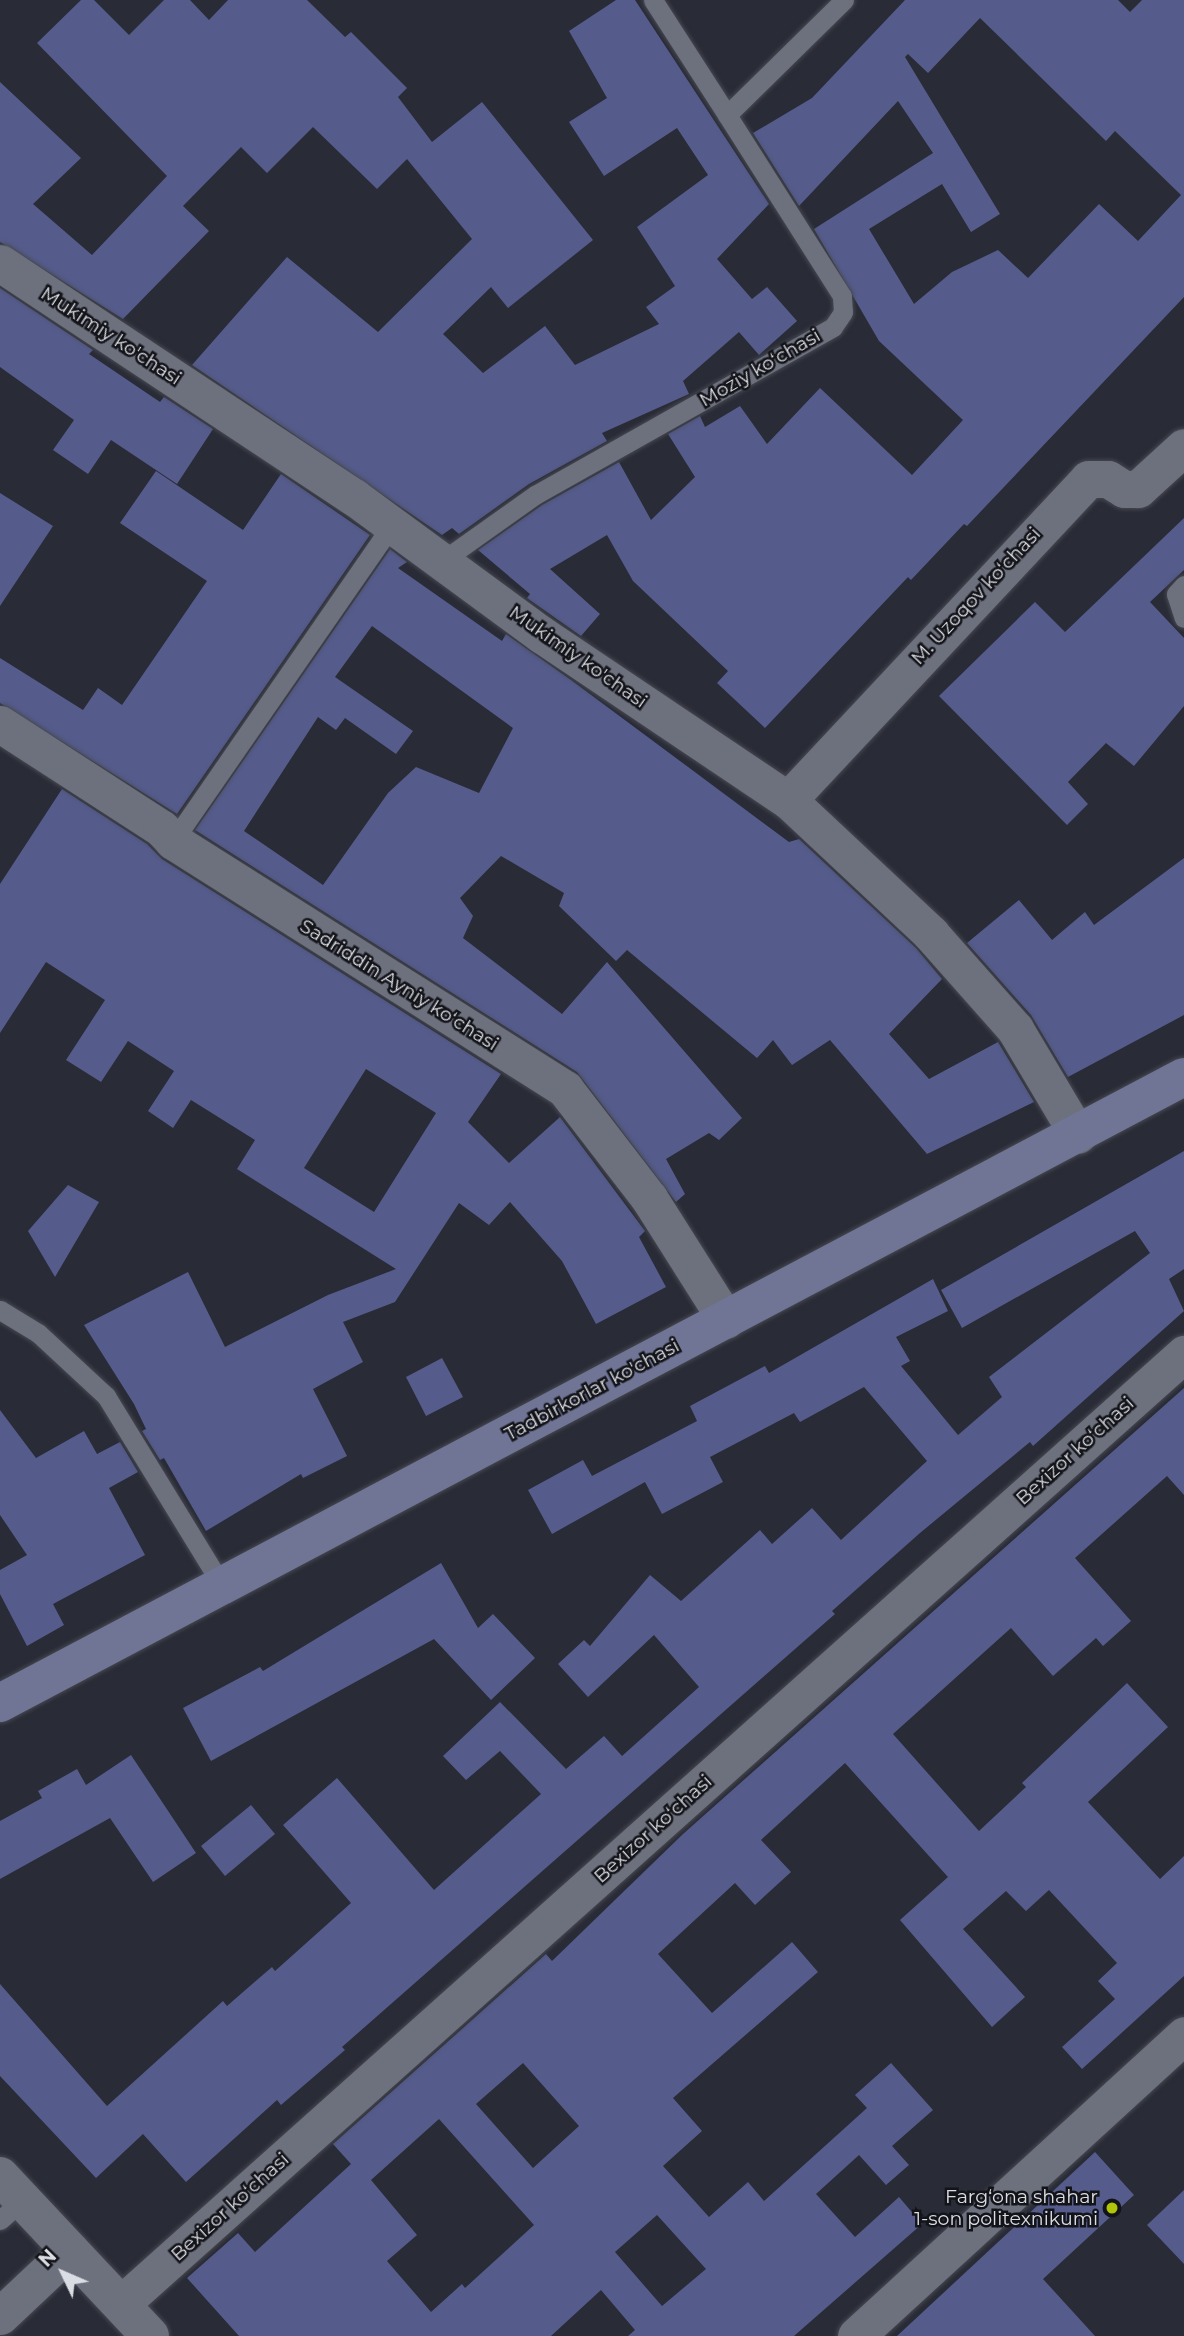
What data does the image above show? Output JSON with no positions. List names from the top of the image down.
{
  "streets": {
    "main road": ["Tadbirkorlar ko'chasi"],
    "street": [
      "Mukimiy ko'chasi",
      "M. Uzoqov koʻchasi",
      "Sadriddin Ayniy koʻchasi",
      "Bexizor koʻchasi"
    ],
    "lane": ["Moziy koʻchasi"]
  },
  "crossings": [
    ["Mukimiy ko'chasi", "Moziy koʻchasi"],
    ["Mukimiy ko'chasi", "M. Uzoqov koʻchasi"],
    ["Mukimiy ko'chasi", "Tadbirkorlar ko'chasi"],
    ["Sadriddin Ayniy koʻchasi", "Tadbirkorlar ko'chasi"]
  ],
  "places": ["Farg‘ona shahar 1-son politexnikumi"],
  "north": "top left"
}
